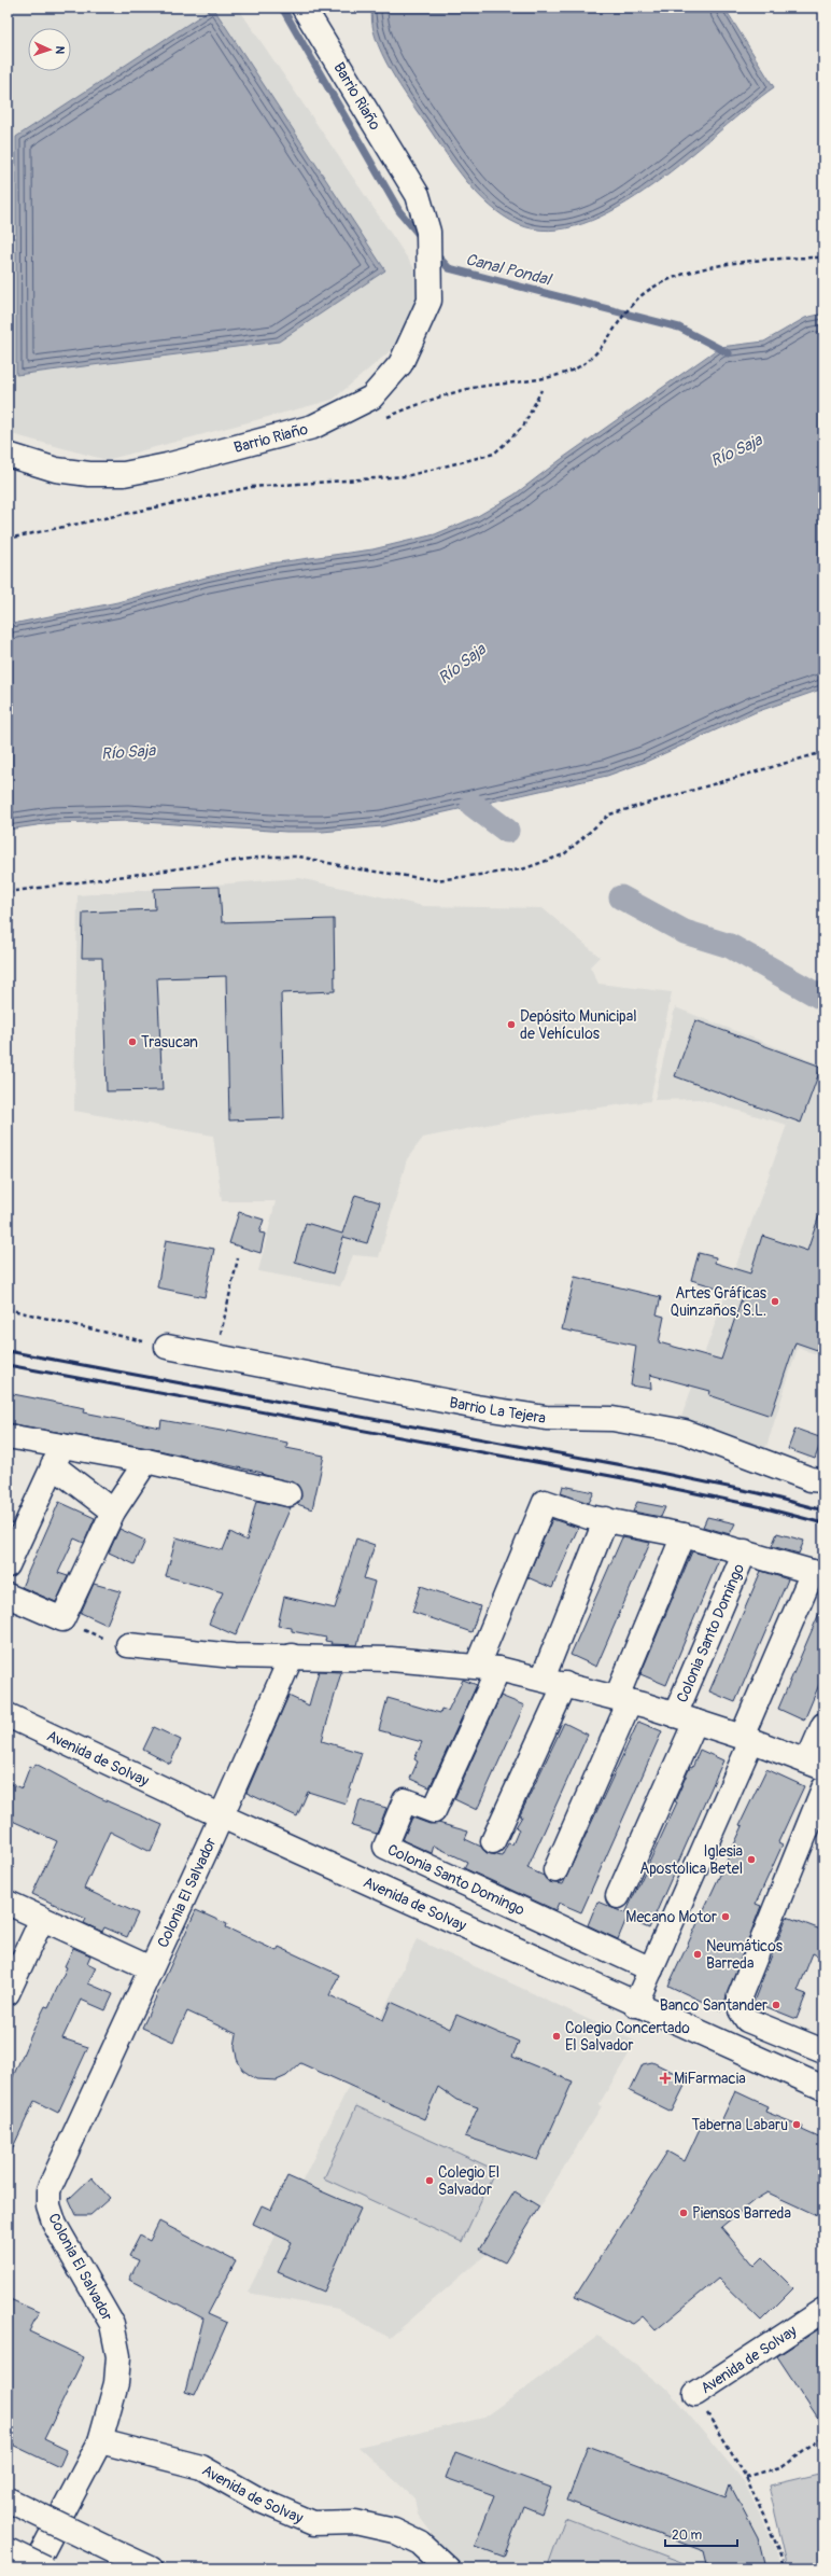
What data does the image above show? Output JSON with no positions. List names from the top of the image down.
{
  "streets": {
    "main road": [
      "Barrio Riaño",
      "Barrio La Tejera",
      "Colonia Santo Domingo",
      "Avenida de Solvay",
      "Colonia El Salvador"
    ]
  },
  "crossings": [
    ["Colonia Santo Domingo", "Avenida de Solvay"],
    ["Avenida de Solvay", "Colonia El Salvador"]
  ],
  "water": ["Canal Pondal", "Río Saja"],
  "places": {
    "other": [
      "Depósito Municipal de Vehículos",
      "Trasucan",
      "Artes Gráficas Quinzaños, S.L.",
      "Iglesia Apostolica Betel",
      "Mecano Motor",
      "Neumáticos Barreda",
      "Banco Santander",
      "Colegio Concertado El Salvador",
      "Taberna Labaru",
      "Colegio El Salvador",
      "Piensos Barreda"
    ],
    "health": ["MiFarmacia"]
  },
  "scale_bar": "20 m",
  "north": "right"
}
